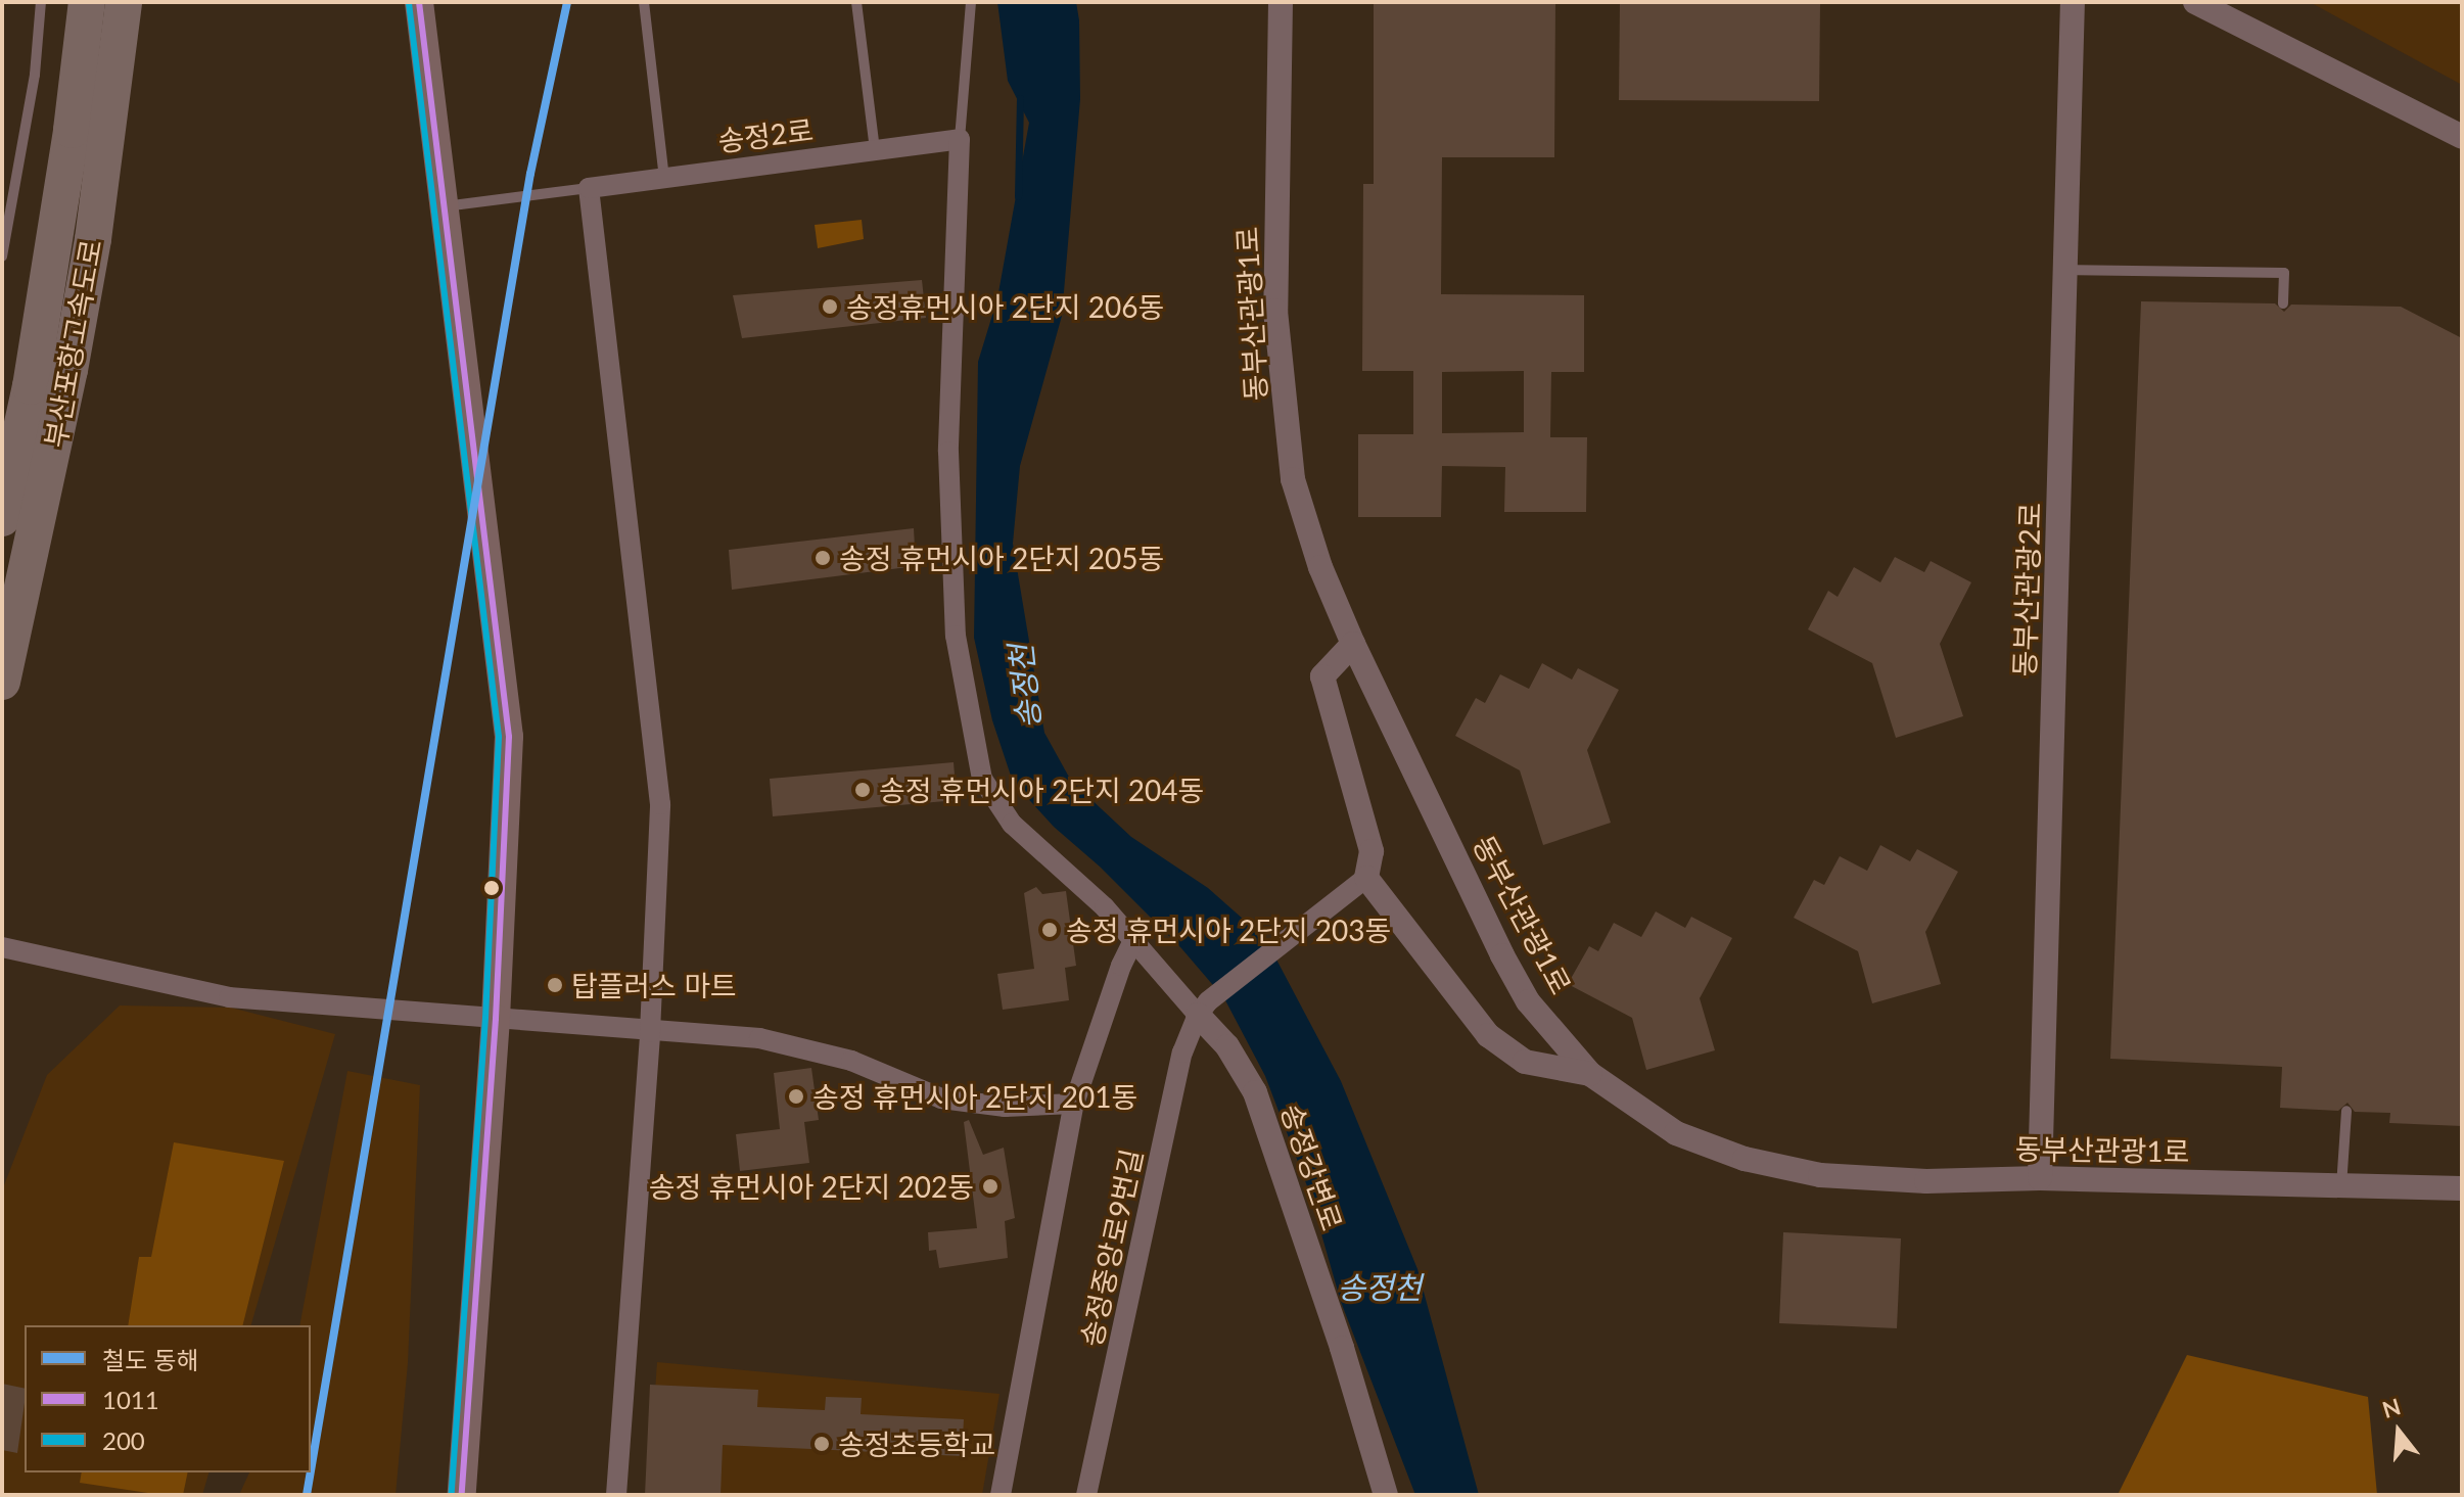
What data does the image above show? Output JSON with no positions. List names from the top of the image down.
{
  "streets": {
    "highway": ["부산포항고속도로"],
    "street": [
      "송정2로",
      "동부산관광1로",
      "동부산관광2로",
      "송정강변로",
      "송정중앙로9번길"
    ]
  },
  "crossings": [
    ["동부산관광1로", "동부산관광2로"],
    ["송정강변로", "송정중앙로9번길"]
  ],
  "water": ["송정천"],
  "places": [
    "송정휴먼시아 2단지 206동",
    "송정 휴먼시아 2단지 205동",
    "송정 휴먼시아 2단지 204동",
    "송정 휴먼시아 2단지 203동",
    "탑플러스 마트",
    "송정 휴먼시아 2단지 201동",
    "송정 휴먼시아 2단지 202동",
    "송정초등학교"
  ],
  "lines": ["rail line 동해", "transit line 1011", "transit line 200"],
  "legend": ["철도 동해", "1011", "200"],
  "north": "top"
}
